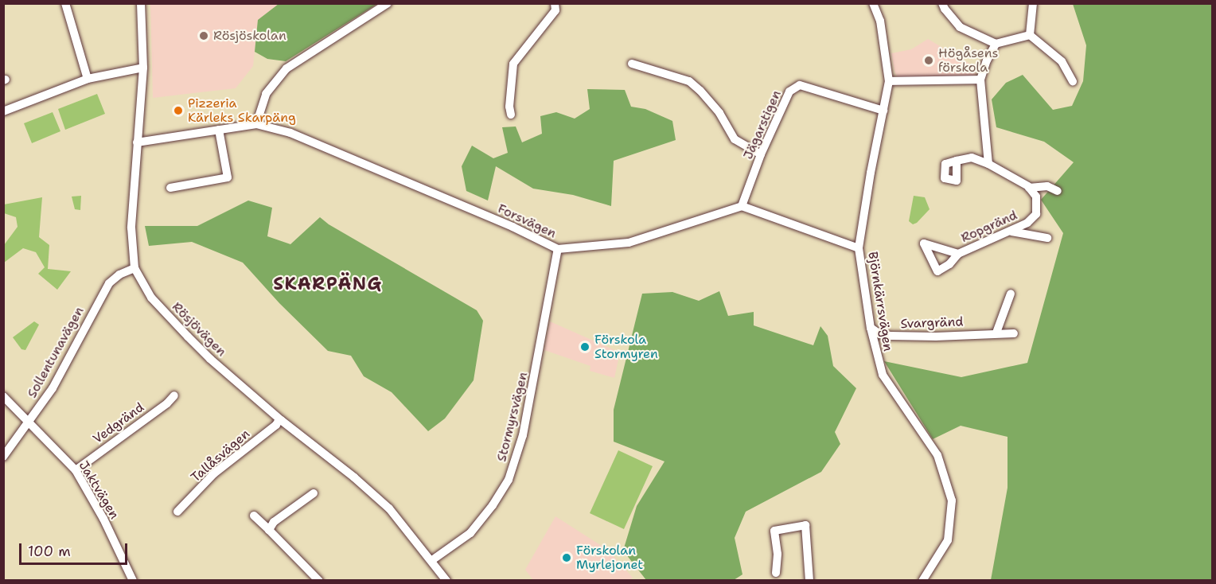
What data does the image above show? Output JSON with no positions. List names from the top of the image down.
{
  "streets": {
    "street": [
      "Jägarstigen",
      "Forsvägen",
      "Ropgränd",
      "Björnkärrsvägen",
      "Svargränd",
      "Rösjövägen",
      "Sollentunavägen",
      "Stormyrsvägen",
      "Vedgränd",
      "Tallåsvägen",
      "Jaktvägen"
    ]
  },
  "crossings": [
    ["Jägarstigen", "Forsvägen"],
    ["Jägarstigen", "Björnkärrsvägen"],
    ["Forsvägen", "Rösjövägen"],
    ["Forsvägen", "Stormyrsvägen"],
    ["Björnkärrsvägen", "Svargränd"],
    ["Rösjövägen", "Sollentunavägen"],
    ["Rösjövägen", "Stormyrsvägen"],
    ["Rösjövägen", "Tallåsvägen"],
    ["Sollentunavägen", "Jaktvägen"],
    ["Vedgränd", "Jaktvägen"]
  ],
  "districts": ["SKARPÄNG"],
  "places": [
    "Rösjöskolan",
    "Högåsens förskola",
    "Pizzeria Kärleks Skarpäng",
    "Förskola Stormyren",
    "Förskolan Myrlejonet"
  ],
  "scale_bar": "100 m"
}
